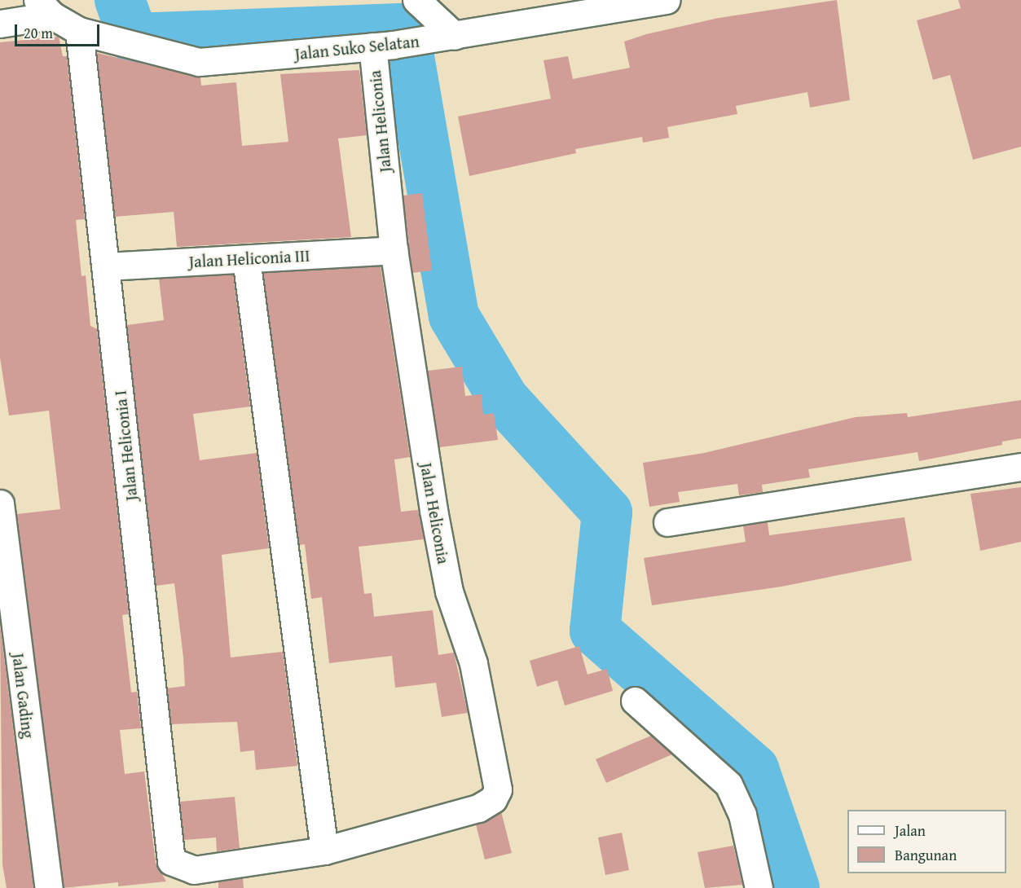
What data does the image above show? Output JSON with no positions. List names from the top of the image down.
{
  "streets": {
    "street": [
      "Jalan Suko Selatan",
      "Jalan Heliconia",
      "Jalan Heliconia III",
      "Jalan Heliconia I",
      "Jalan Gading"
    ]
  },
  "crossings": [
    ["Jalan Suko Selatan", "Jalan Heliconia"],
    ["Jalan Suko Selatan", "Jalan Heliconia I"],
    ["Jalan Heliconia", "Jalan Heliconia III"],
    ["Jalan Heliconia", "Jalan Heliconia I"],
    ["Jalan Heliconia III", "Jalan Heliconia I"]
  ],
  "legend": ["Jalan", "Bangunan"],
  "scale_bar": "20 m"
}
